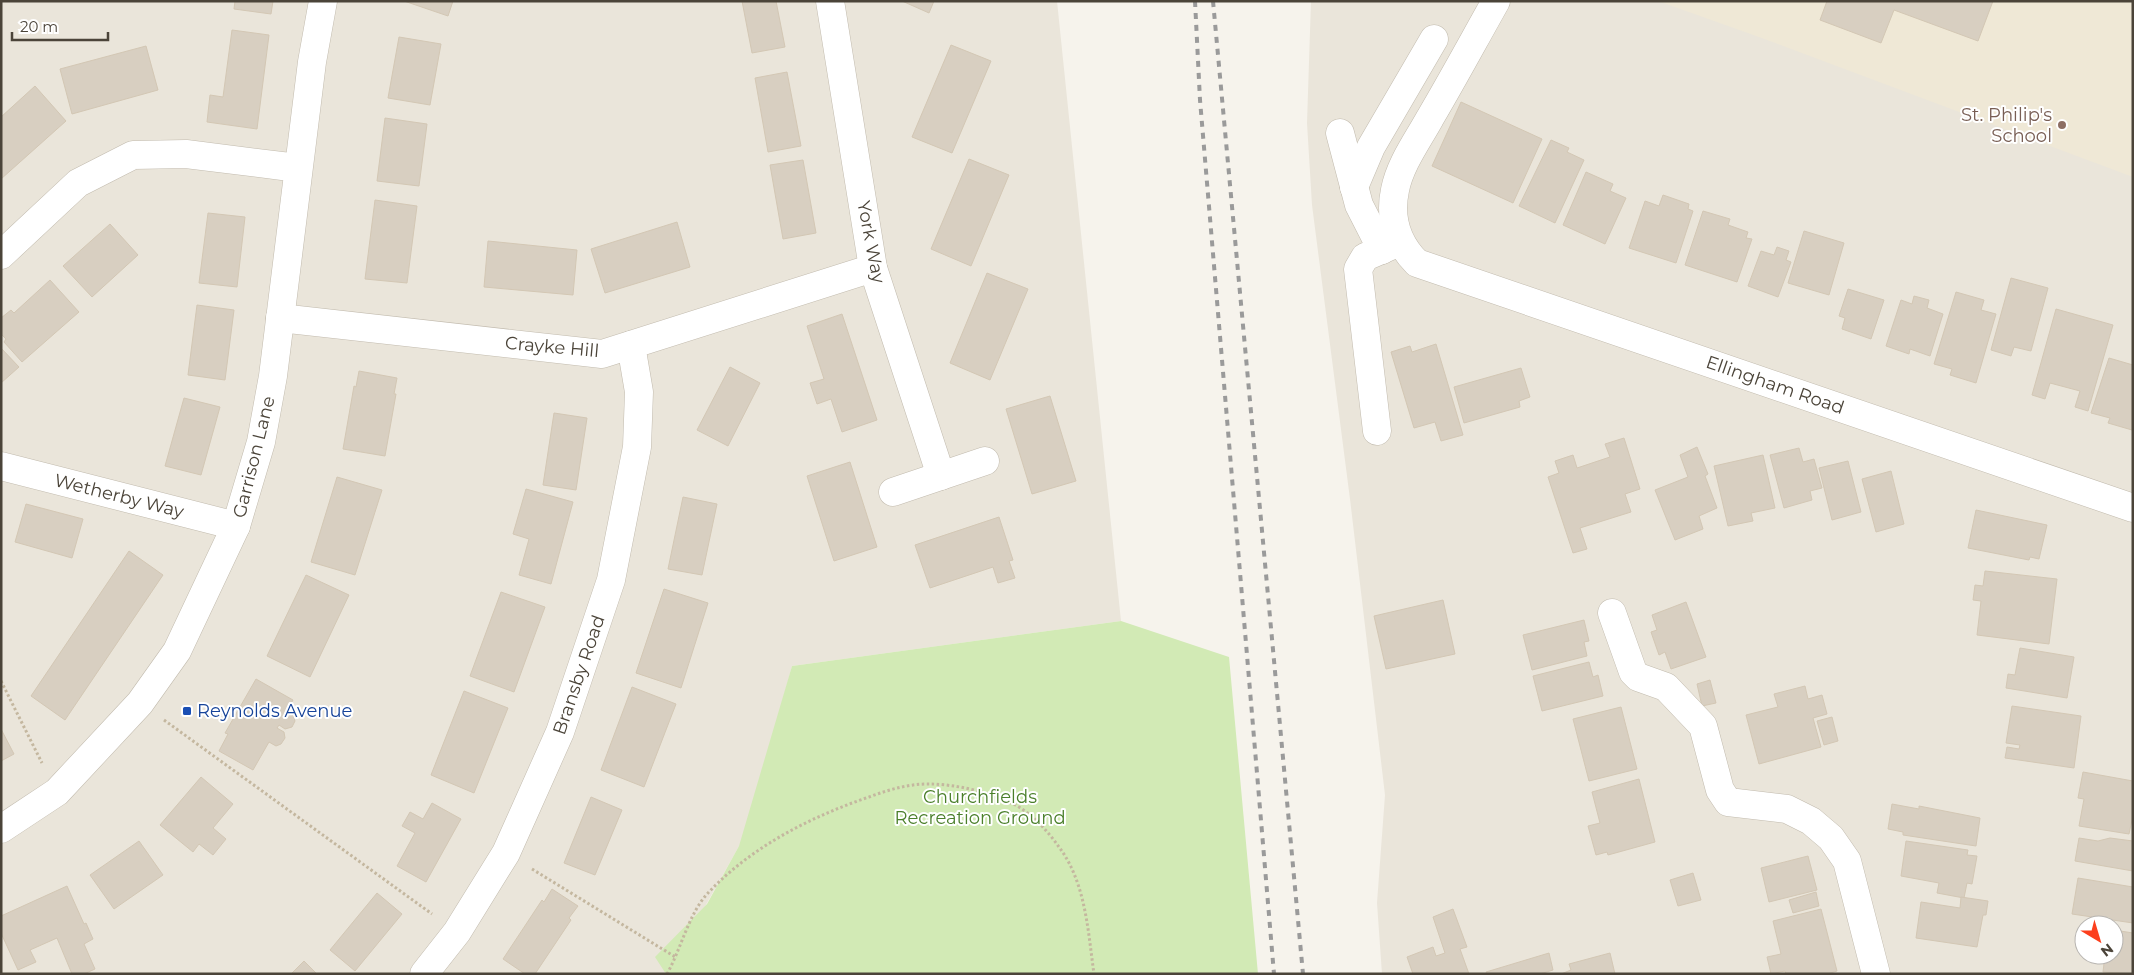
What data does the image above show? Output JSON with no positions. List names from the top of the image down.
{
  "streets": {
    "street": [
      "York Way",
      "Crayke Hill",
      "Ellingham Road",
      "Garrison Lane",
      "Wetherby Way",
      "Bransby Road"
    ]
  },
  "crossings": [
    ["York Way", "Crayke Hill"],
    ["Crayke Hill", "Garrison Lane"],
    ["Crayke Hill", "Bransby Road"],
    ["Garrison Lane", "Wetherby Way"]
  ],
  "parks": ["Churchfields Recreation Ground"],
  "places": {
    "other": ["St. Philip's School"],
    "transit": ["Reynolds Avenue"]
  },
  "scale_bar": "20 m",
  "north": "bottom right"
}
